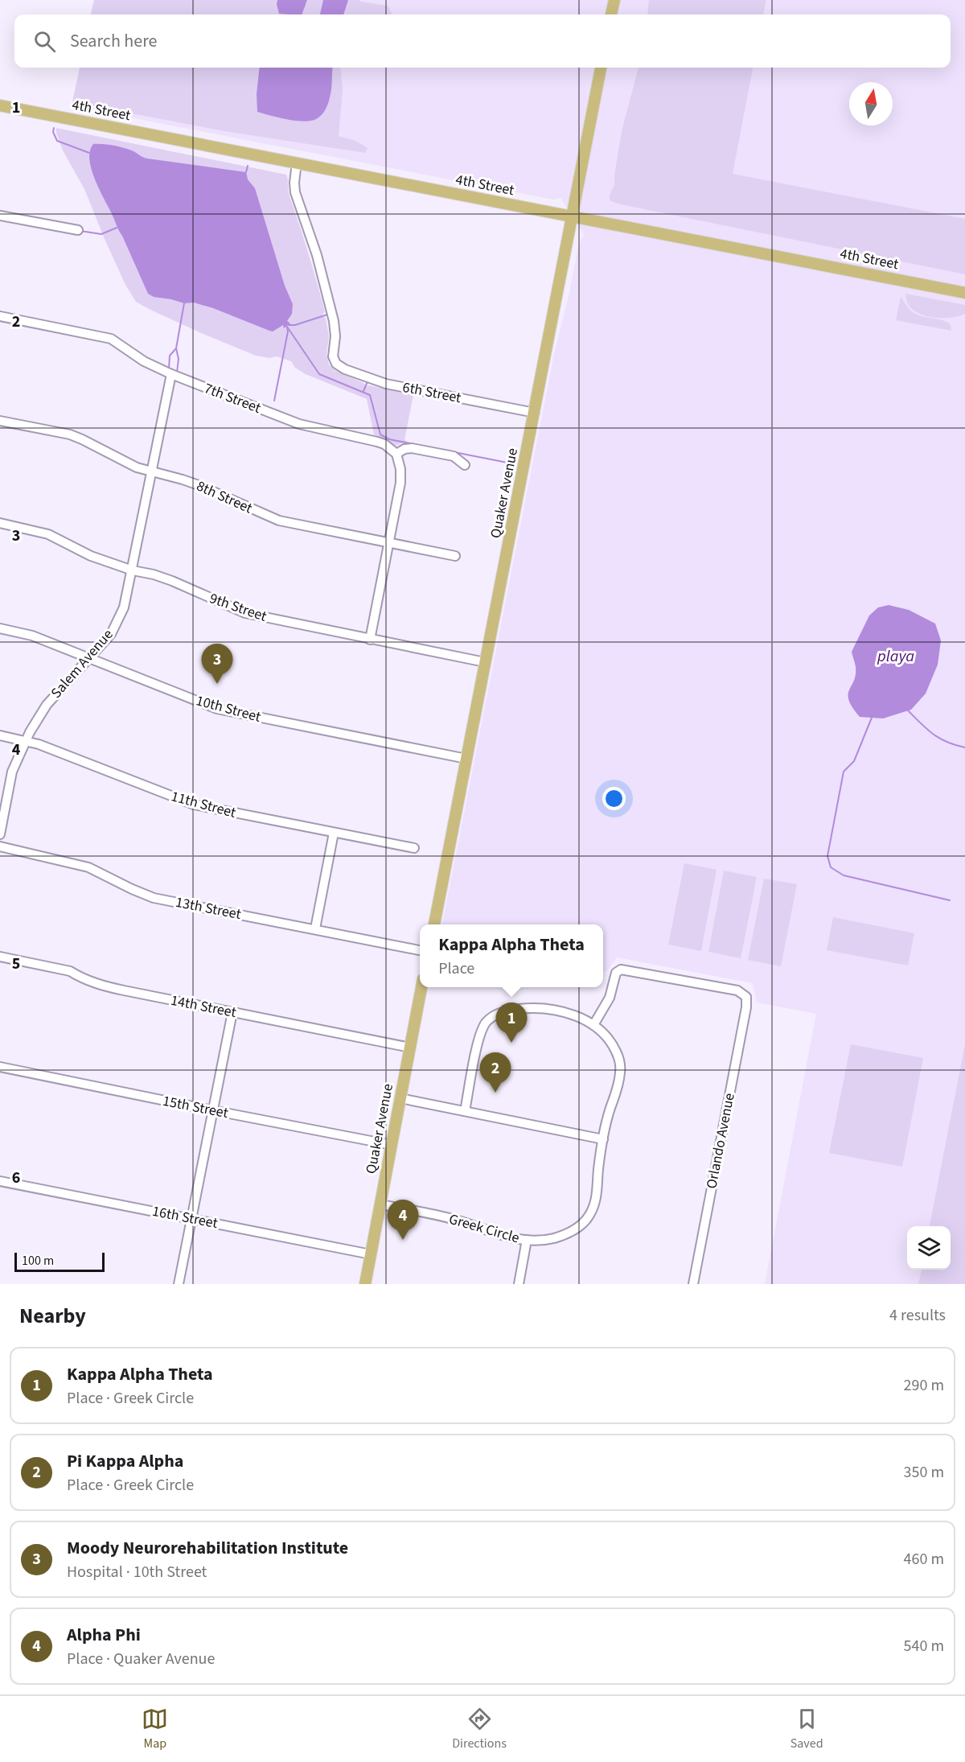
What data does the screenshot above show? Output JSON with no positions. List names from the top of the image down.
{
  "streets": {
    "main road": ["4th Street", "Quaker Avenue"],
    "street": [
      "6th Street",
      "7th Street",
      "8th Street",
      "9th Street",
      "Salem Avenue",
      "10th Street",
      "11th Street",
      "13th Street",
      "14th Street",
      "15th Street",
      "Orlando Avenue",
      "16th Street",
      "Greek Circle"
    ]
  },
  "crossings": [
    ["4th Street", "6th Street"],
    ["4th Street", "Quaker Avenue"],
    ["6th Street", "Quaker Avenue"],
    ["7th Street", "Salem Avenue"],
    ["Quaker Avenue", "9th Street"],
    ["Quaker Avenue", "10th Street"],
    ["Quaker Avenue", "14th Street"],
    ["Quaker Avenue", "15th Street"],
    ["Quaker Avenue", "16th Street"],
    ["Quaker Avenue", "Greek Circle"],
    ["8th Street", "Salem Avenue"],
    ["9th Street", "Salem Avenue"],
    ["Salem Avenue", "10th Street"],
    ["Salem Avenue", "11th Street"],
    ["Orlando Avenue", "Greek Circle"]
  ],
  "water": ["playa"],
  "scale_bar": "100 m",
  "north": "top",
  "page": {
    "search": "Search here",
    "pins": [
      "3",
      "1",
      "2",
      "4"
    ],
    "popup": ["Kappa Alpha Theta", "Place"],
    "scale": "100 m",
    "heading": ["Nearby", "4 results"],
    "list": [
      {
        "mark": "1",
        "name": "Kappa Alpha Theta",
        "note": "Place · Greek Circle",
        "value": "290 m"
      },
      {
        "mark": "2",
        "name": "Pi Kappa Alpha",
        "note": "Place · Greek Circle",
        "value": "350 m"
      },
      {
        "mark": "3",
        "name": "Moody Neurorehabilitation Institute",
        "note": "Hospital · 10th Street",
        "value": "460 m"
      },
      {
        "mark": "4",
        "name": "Alpha Phi",
        "note": "Place · Quaker Avenue",
        "value": "540 m"
      }
    ],
    "nav": ["Map", "Directions", "Saved"]
  },
  "grid": {
    "rows": [
      "1",
      "2",
      "3",
      "4",
      "5",
      "6"
    ]
  }
}
